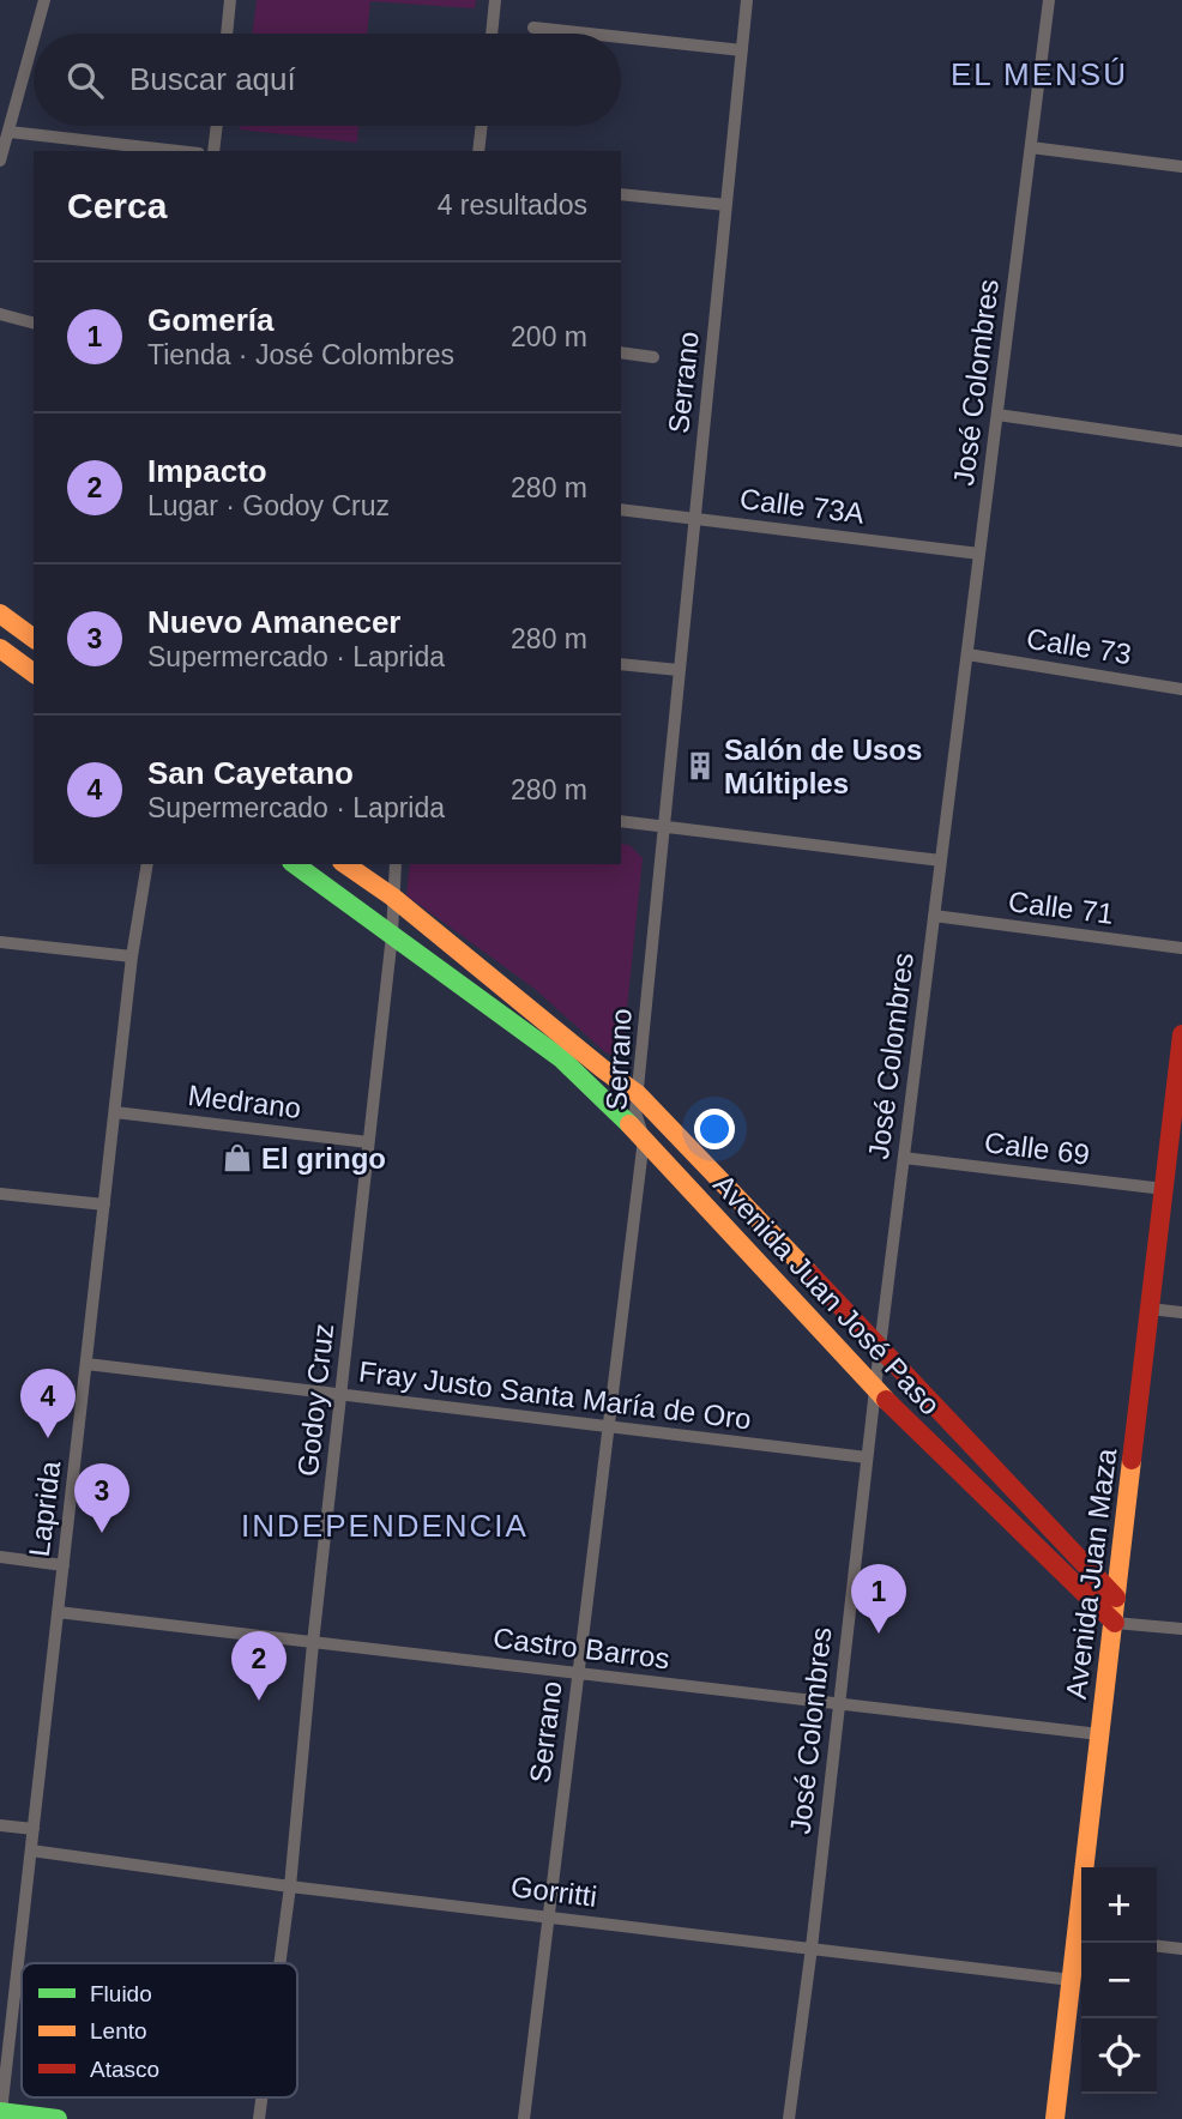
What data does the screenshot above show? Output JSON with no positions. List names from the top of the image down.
{
  "streets": {
    "main road": ["Avenida Juan José Paso", "Avenida Juan Maza"],
    "street": [
      "Serrano",
      "José Colombres",
      "Calle 73A",
      "Calle 73",
      "Calle 71",
      "Medrano",
      "Calle 69",
      "Fray Justo Santa María de Oro",
      "Godoy Cruz",
      "Laprida",
      "Castro Barros",
      "Gorritti"
    ]
  },
  "crossings": [
    ["Serrano", "Calle 73A"],
    ["Serrano", "Avenida Juan José Paso"],
    ["Serrano", "Fray Justo Santa María de Oro"],
    ["Serrano", "Castro Barros"],
    ["Serrano", "Gorritti"],
    ["José Colombres", "Calle 73A"],
    ["José Colombres", "Calle 73"],
    ["José Colombres", "Calle 71"],
    ["José Colombres", "Calle 69"],
    ["José Colombres", "Avenida Juan José Paso"],
    ["José Colombres", "Fray Justo Santa María de Oro"],
    ["José Colombres", "Castro Barros"],
    ["José Colombres", "Gorritti"],
    ["Medrano", "Godoy Cruz"],
    ["Medrano", "Laprida"],
    ["Calle 69", "Avenida Juan Maza"],
    ["Avenida Juan José Paso", "Godoy Cruz"],
    ["Avenida Juan José Paso", "Avenida Juan Maza"],
    ["Fray Justo Santa María de Oro", "Godoy Cruz"],
    ["Fray Justo Santa María de Oro", "Laprida"],
    ["Godoy Cruz", "Castro Barros"],
    ["Godoy Cruz", "Gorritti"],
    ["Laprida", "Castro Barros"],
    ["Laprida", "Gorritti"],
    ["Avenida Juan Maza", "Castro Barros"],
    ["Avenida Juan Maza", "Gorritti"]
  ],
  "districts": ["EL MENSÚ", "INDEPENDENCIA"],
  "places": {
    "building": ["Salón de Usos Múltiples"],
    "shop": ["El gringo"]
  },
  "legend": ["Fluido", "Lento", "Atasco"],
  "page": {
    "search": "Buscar aquí",
    "heading": ["Cerca", "4 resultados"],
    "list": [
      {
        "mark": "1",
        "name": "Gomería",
        "note": "Tienda · José Colombres",
        "value": "200 m"
      },
      {
        "mark": "2",
        "name": "Impacto",
        "note": "Lugar · Godoy Cruz",
        "value": "280 m"
      },
      {
        "mark": "3",
        "name": "Nuevo Amanecer",
        "note": "Supermercado · Laprida",
        "value": "280 m"
      },
      {
        "mark": "4",
        "name": "San Cayetano",
        "note": "Supermercado · Laprida",
        "value": "280 m"
      }
    ],
    "pins": [
      "4",
      "3",
      "1",
      "2"
    ],
    "map_buttons": ["+", "−"]
  }
}
